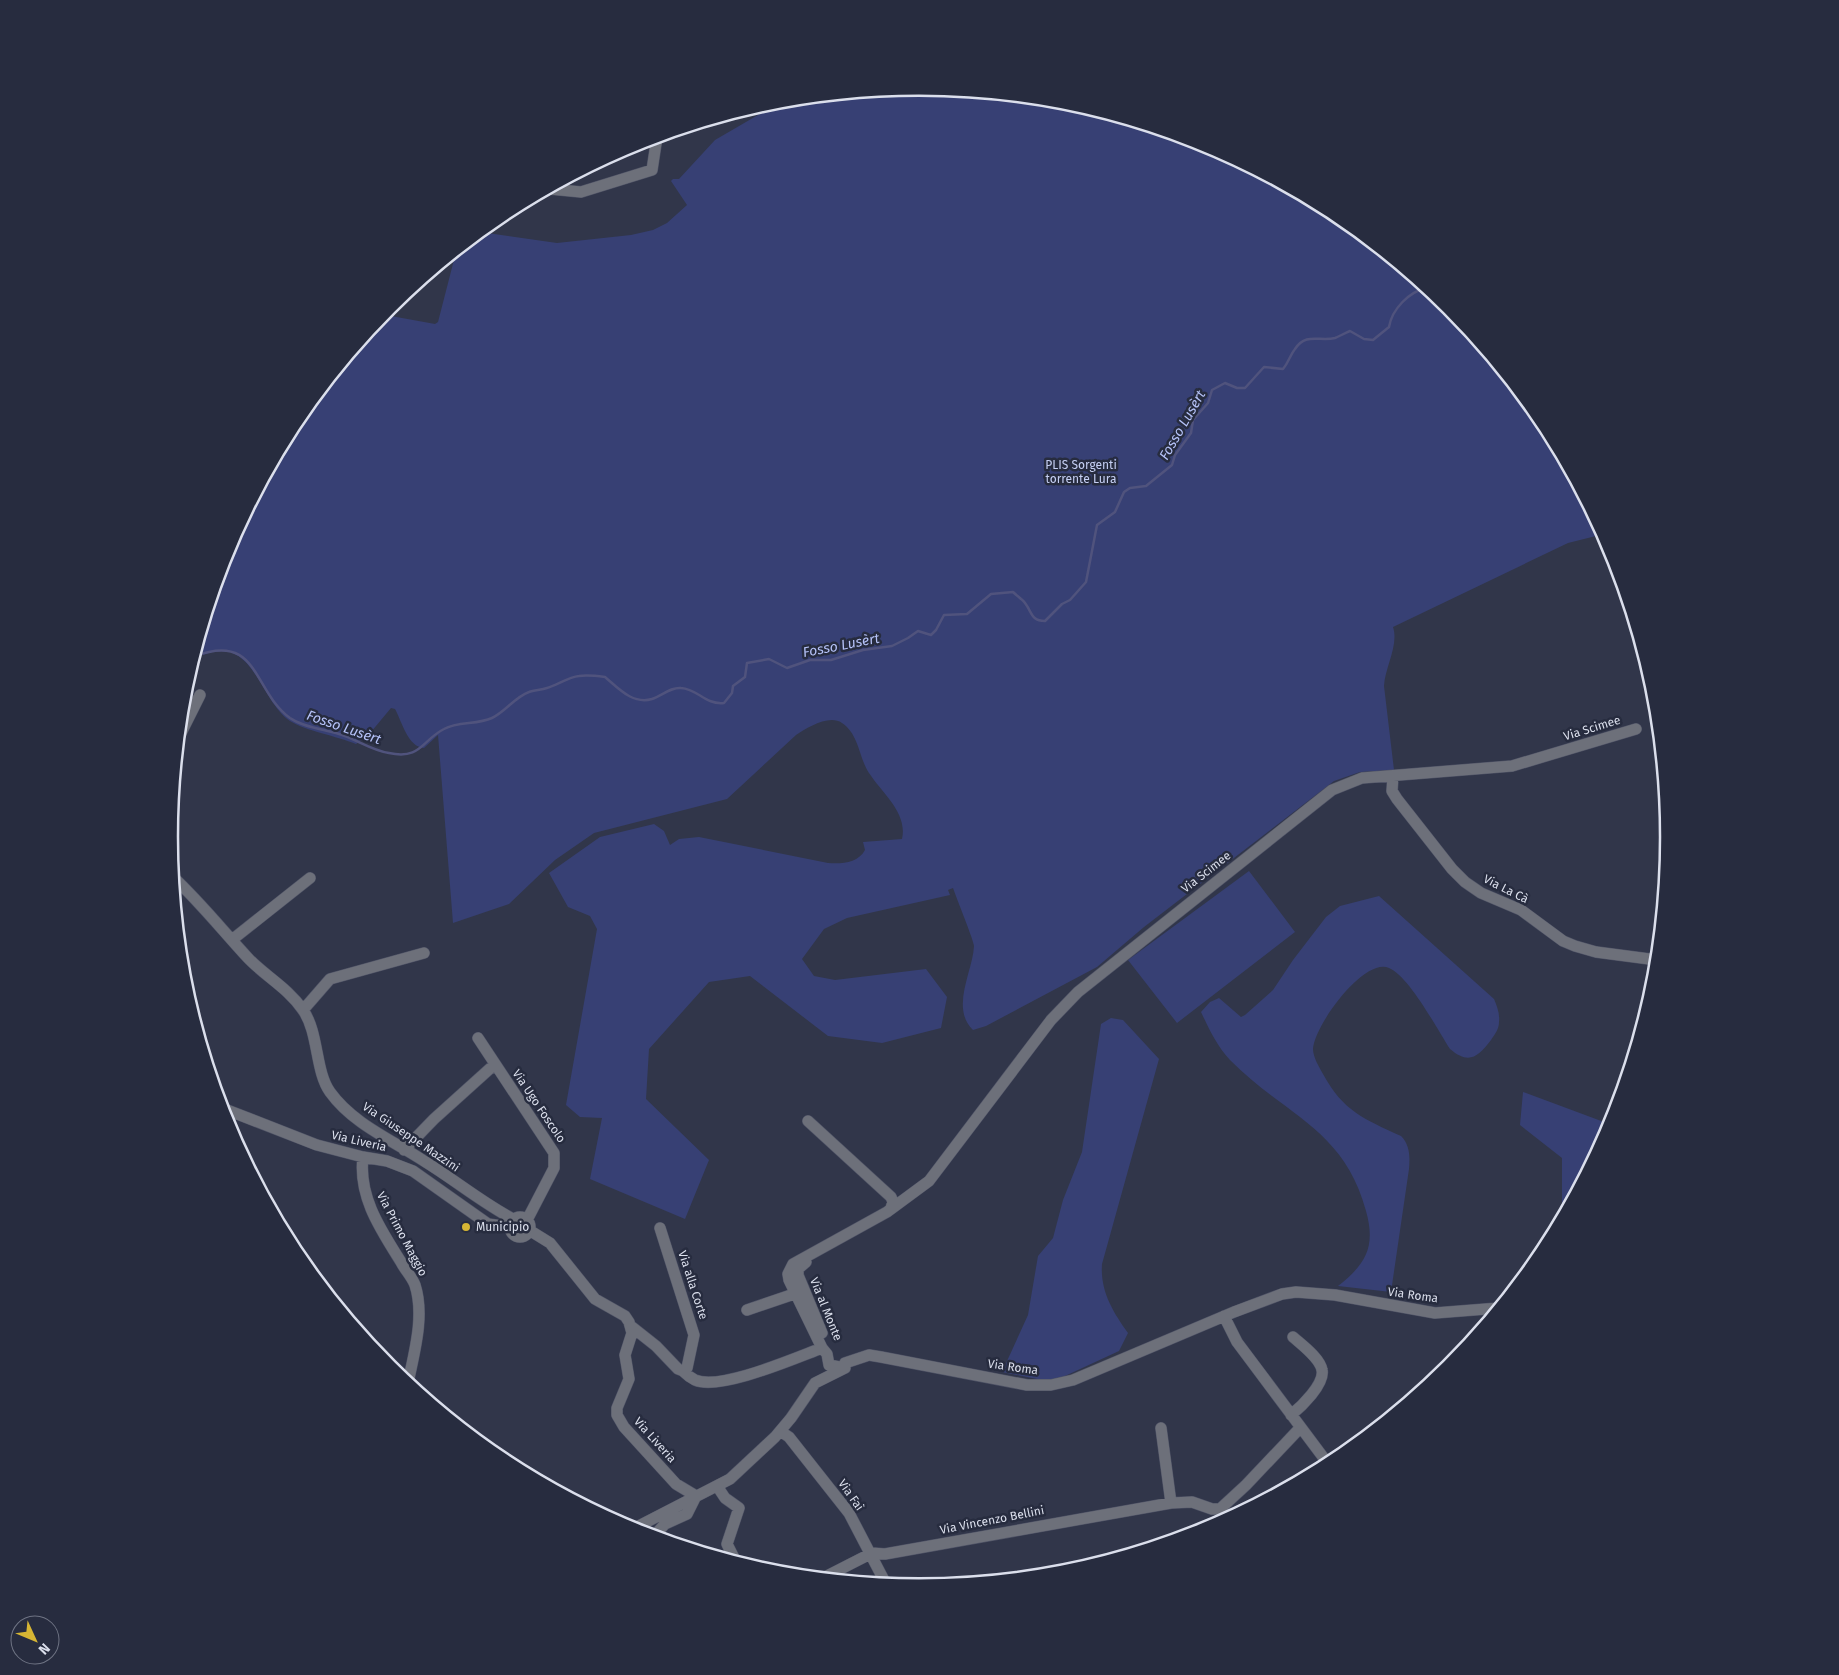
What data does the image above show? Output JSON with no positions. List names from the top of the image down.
{
  "streets": {
    "street": [
      "Via Scimee",
      "Via La Cà",
      "Via Ugo Foscolo",
      "Via Giuseppe Mazzini",
      "Via Liveria",
      "Via Primo Maggio",
      "Via alla Corte",
      "Via Roma",
      "Via al Monte",
      "Via Faì",
      "Via Vincenzo Bellini"
    ]
  },
  "crossings": [
    ["Via Scimee", "Via La Cà"],
    ["Via Scimee", "Via al Monte"],
    ["Via Ugo Foscolo", "Via Giuseppe Mazzini"],
    ["Via Ugo Foscolo", "Via Liveria"],
    ["Via Giuseppe Mazzini", "Via Liveria"],
    ["Via Liveria", "Via Primo Maggio"],
    ["Via Liveria", "Via Roma"],
    ["Via Roma", "Via al Monte"],
    ["Via Roma", "Via Faì"],
    ["Via Faì", "Via Vincenzo Bellini"]
  ],
  "water": ["Fosso Lusèrt"],
  "parks": ["PLIS Sorgenti torrente Lura"],
  "places": ["Municipio"],
  "north": "bottom right"
}
